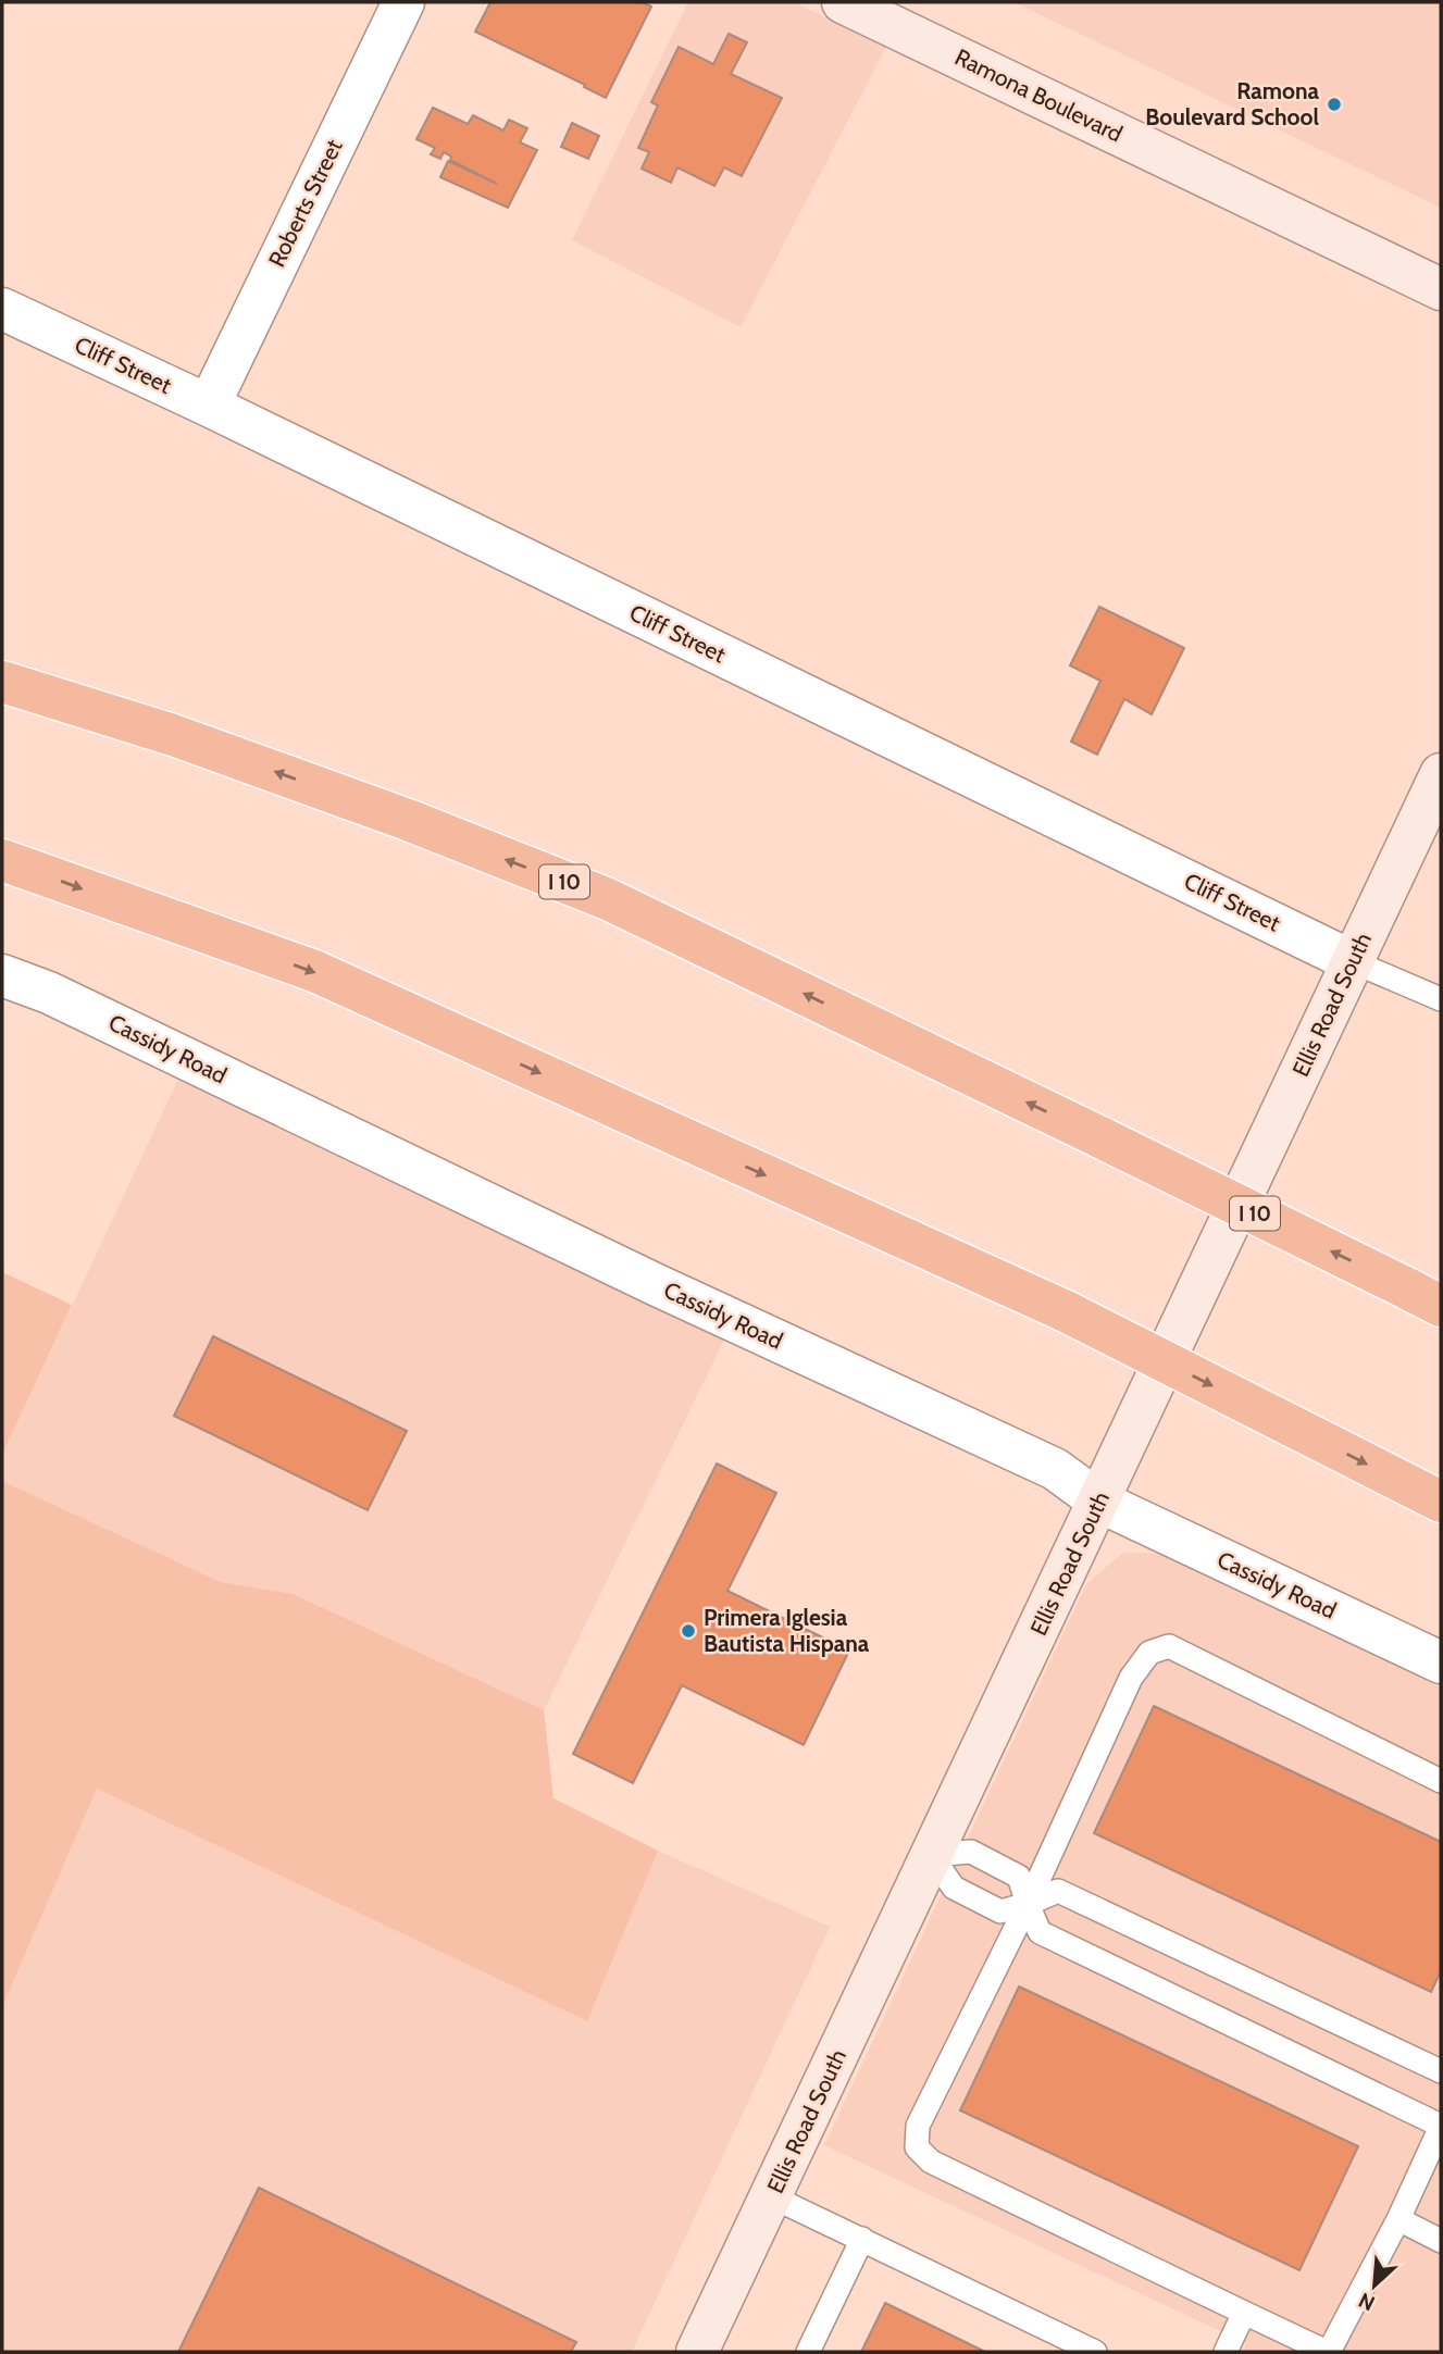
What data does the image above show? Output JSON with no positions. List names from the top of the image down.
{
  "streets": {
    "highway": ["I 10"],
    "street": [
      "Ramona Boulevard",
      "Roberts Street",
      "Cliff Street",
      "Ellis Road South",
      "Cassidy Road"
    ]
  },
  "crossings": [
    ["Roberts Street", "Cliff Street"],
    ["Cliff Street", "Ellis Road South"],
    ["Ellis Road South", "Cassidy Road"]
  ],
  "places": ["Ramona Boulevard School", "Primera Iglesia Bautista Hispana"],
  "north": "bottom left"
}
